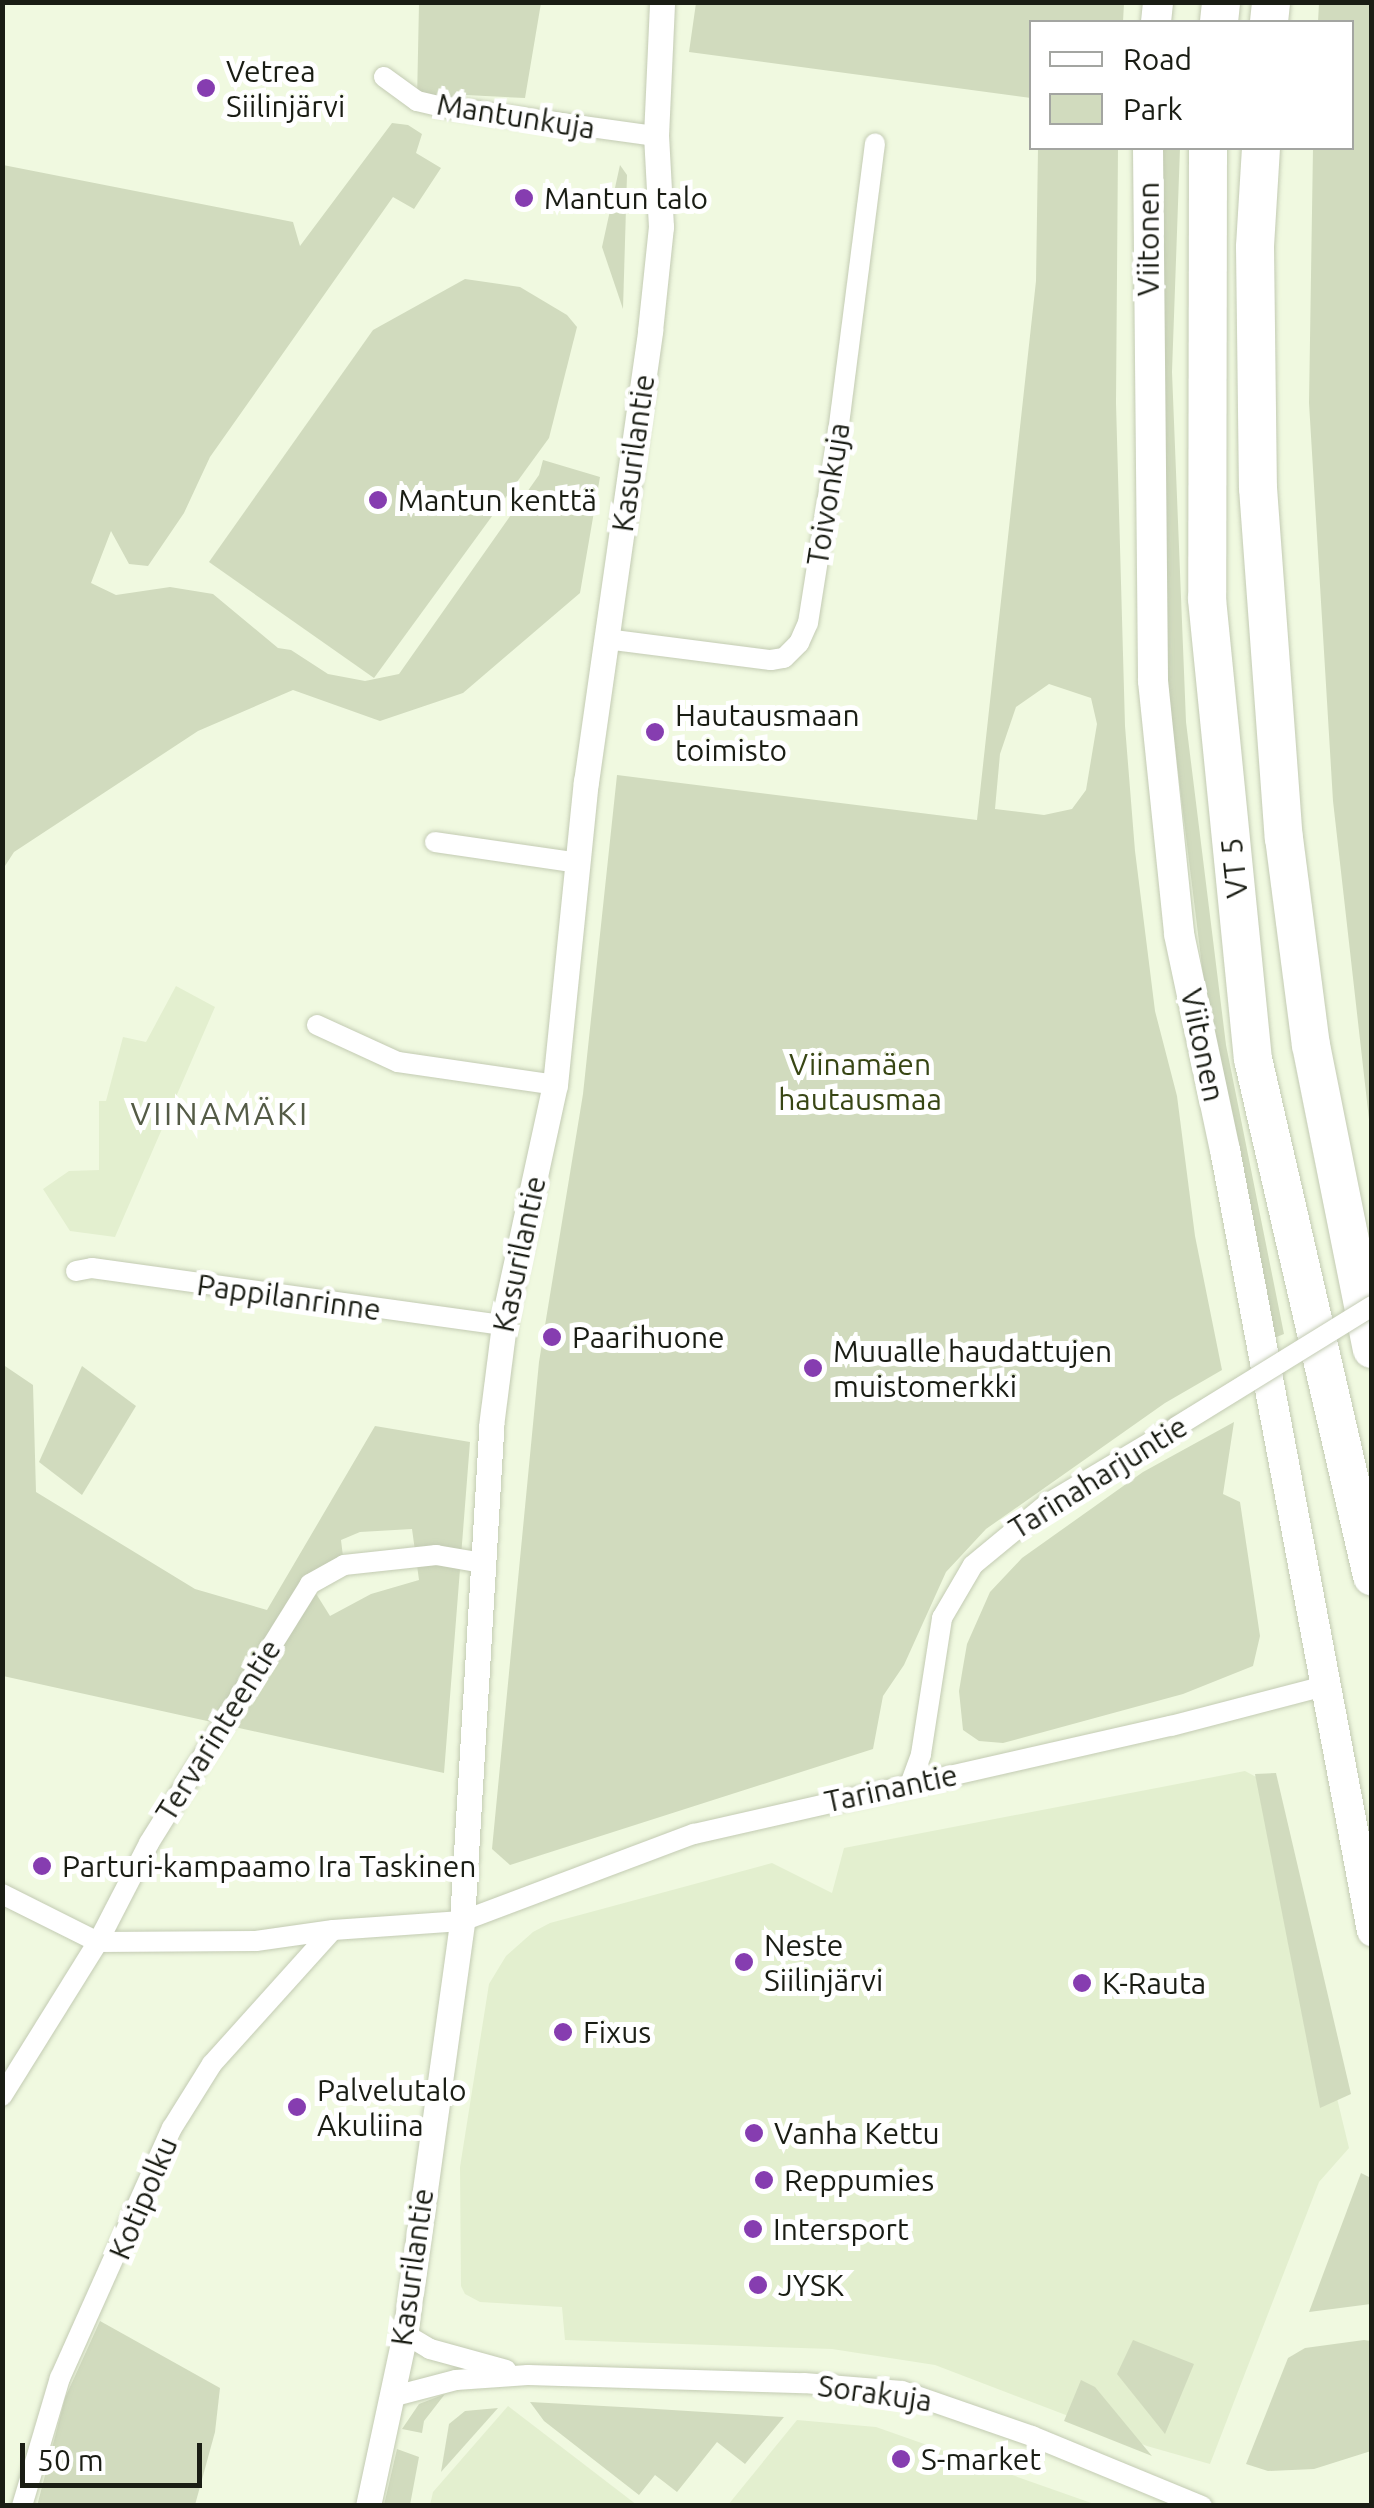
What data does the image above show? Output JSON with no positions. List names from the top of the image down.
{
  "streets": {
    "highway": ["VT 5"],
    "main road": ["Viitonen"],
    "street": [
      "Mantunkuja",
      "Kasurilantie",
      "Toivonkuja",
      "Pappilanrinne",
      "Tarinaharjuntie",
      "Tervarinteentie",
      "Tarinantie",
      "Kotipolku",
      "Sorakuja"
    ]
  },
  "crossings": [
    ["Mantunkuja", "Kasurilantie"],
    ["Viitonen", "Tarinantie"],
    ["Kasurilantie", "Toivonkuja"],
    ["Kasurilantie", "Pappilanrinne"],
    ["Kasurilantie", "Tervarinteentie"],
    ["Kasurilantie", "Tarinantie"],
    ["Kasurilantie", "Sorakuja"],
    ["Tarinaharjuntie", "Tarinantie"],
    ["Tervarinteentie", "Tarinantie"],
    ["Tarinantie", "Kotipolku"]
  ],
  "districts": ["VIINAMÄKI"],
  "parks": ["Viinamäen hautausmaa"],
  "places": [
    "Vetrea Siilinjärvi",
    "Mantun talo",
    "Mantun kenttä",
    "Hautausmaan toimisto",
    "Paarihuone",
    "Muualle haudattujen muistomerkki",
    "Parturi-kampaamo Ira Taskinen",
    "Neste Siilinjärvi",
    "K-Rauta",
    "Fixus",
    "Palvelutalo Akuliina",
    "Vanha Kettu",
    "Reppumies",
    "Intersport",
    "JYSK",
    "S-market"
  ],
  "legend": ["Road", "Park"],
  "scale_bar": "50 m"
}
